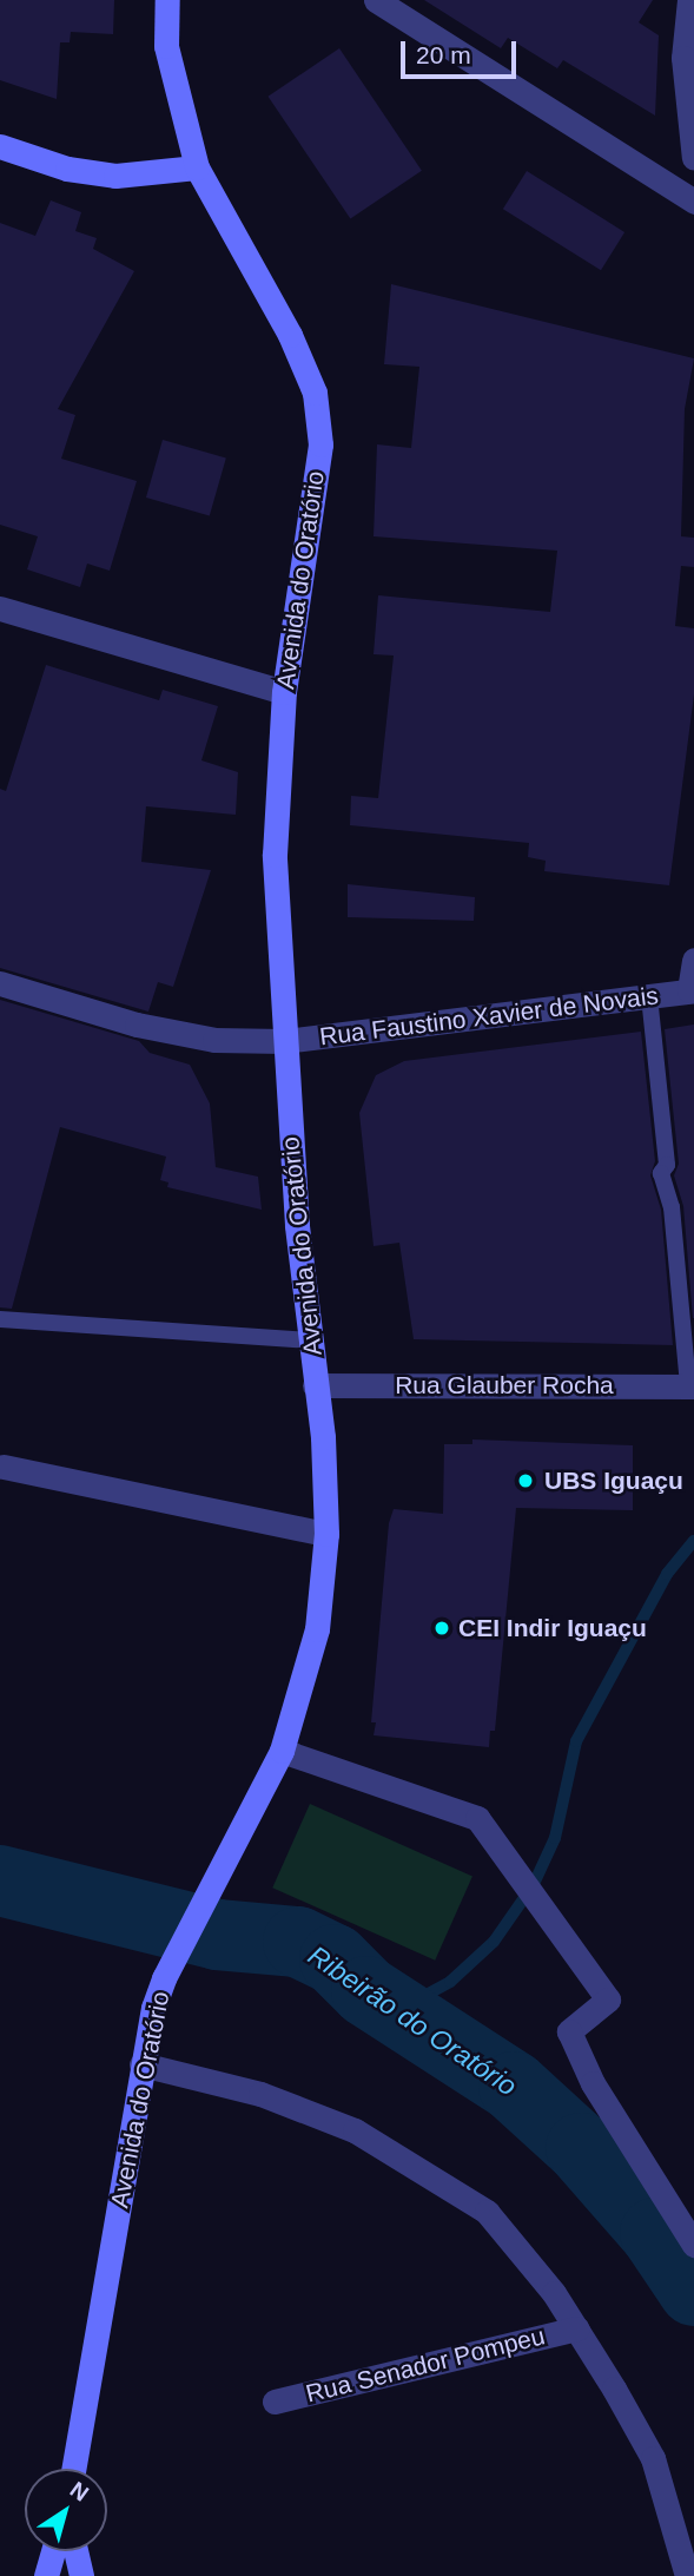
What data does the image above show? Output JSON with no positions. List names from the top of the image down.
{
  "streets": {
    "main road": ["Avenida do Oratório"],
    "street": ["Rua Faustino Xavier de Novais", "Rua Glauber Rocha", "Rua Senador Pompeu"]
  },
  "crossings": [
    ["Avenida do Oratório", "Rua Faustino Xavier de Novais"],
    ["Avenida do Oratório", "Rua Glauber Rocha"]
  ],
  "water": ["Ribeirão do Oratório"],
  "places": ["UBS Iguaçu", "CEI Indir Iguaçu"],
  "scale_bar": "20 m",
  "north": "top right"
}
